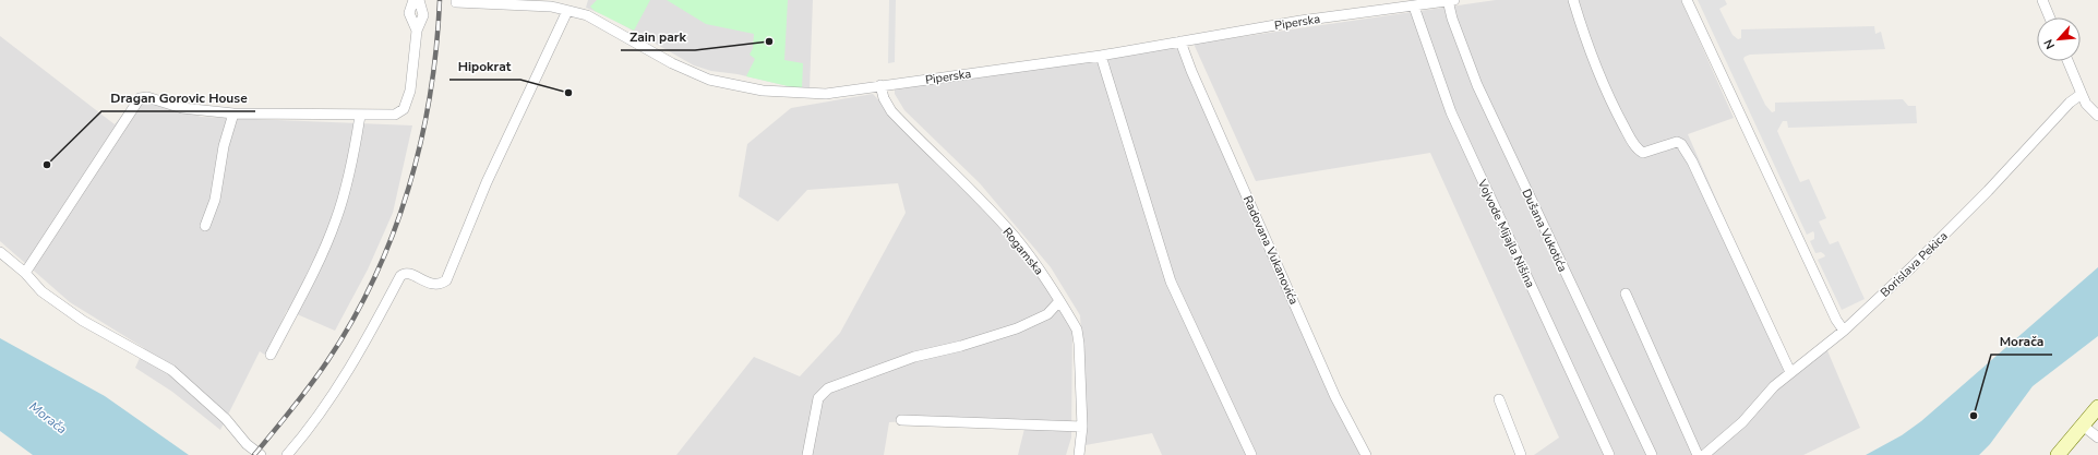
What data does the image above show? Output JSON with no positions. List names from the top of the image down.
{
  "streets": {
    "street": [
      "Piperska",
      "Dušana Vukotića",
      "Vojvode Mijajla Nišina",
      "Radovana Vukanovića",
      "Rogamska",
      "Borislava Pekica"
    ]
  },
  "crossings": [
    ["Piperska", "Dušana Vukotića"],
    ["Piperska", "Vojvode Mijajla Nišina"],
    ["Piperska", "Radovana Vukanovića"],
    ["Piperska", "Rogamska"]
  ],
  "water": ["Morača"],
  "places": [
    "Zain park",
    "Hipokrat",
    "Dragan Gorovic House",
    "Morača"
  ],
  "north": "bottom left"
}
